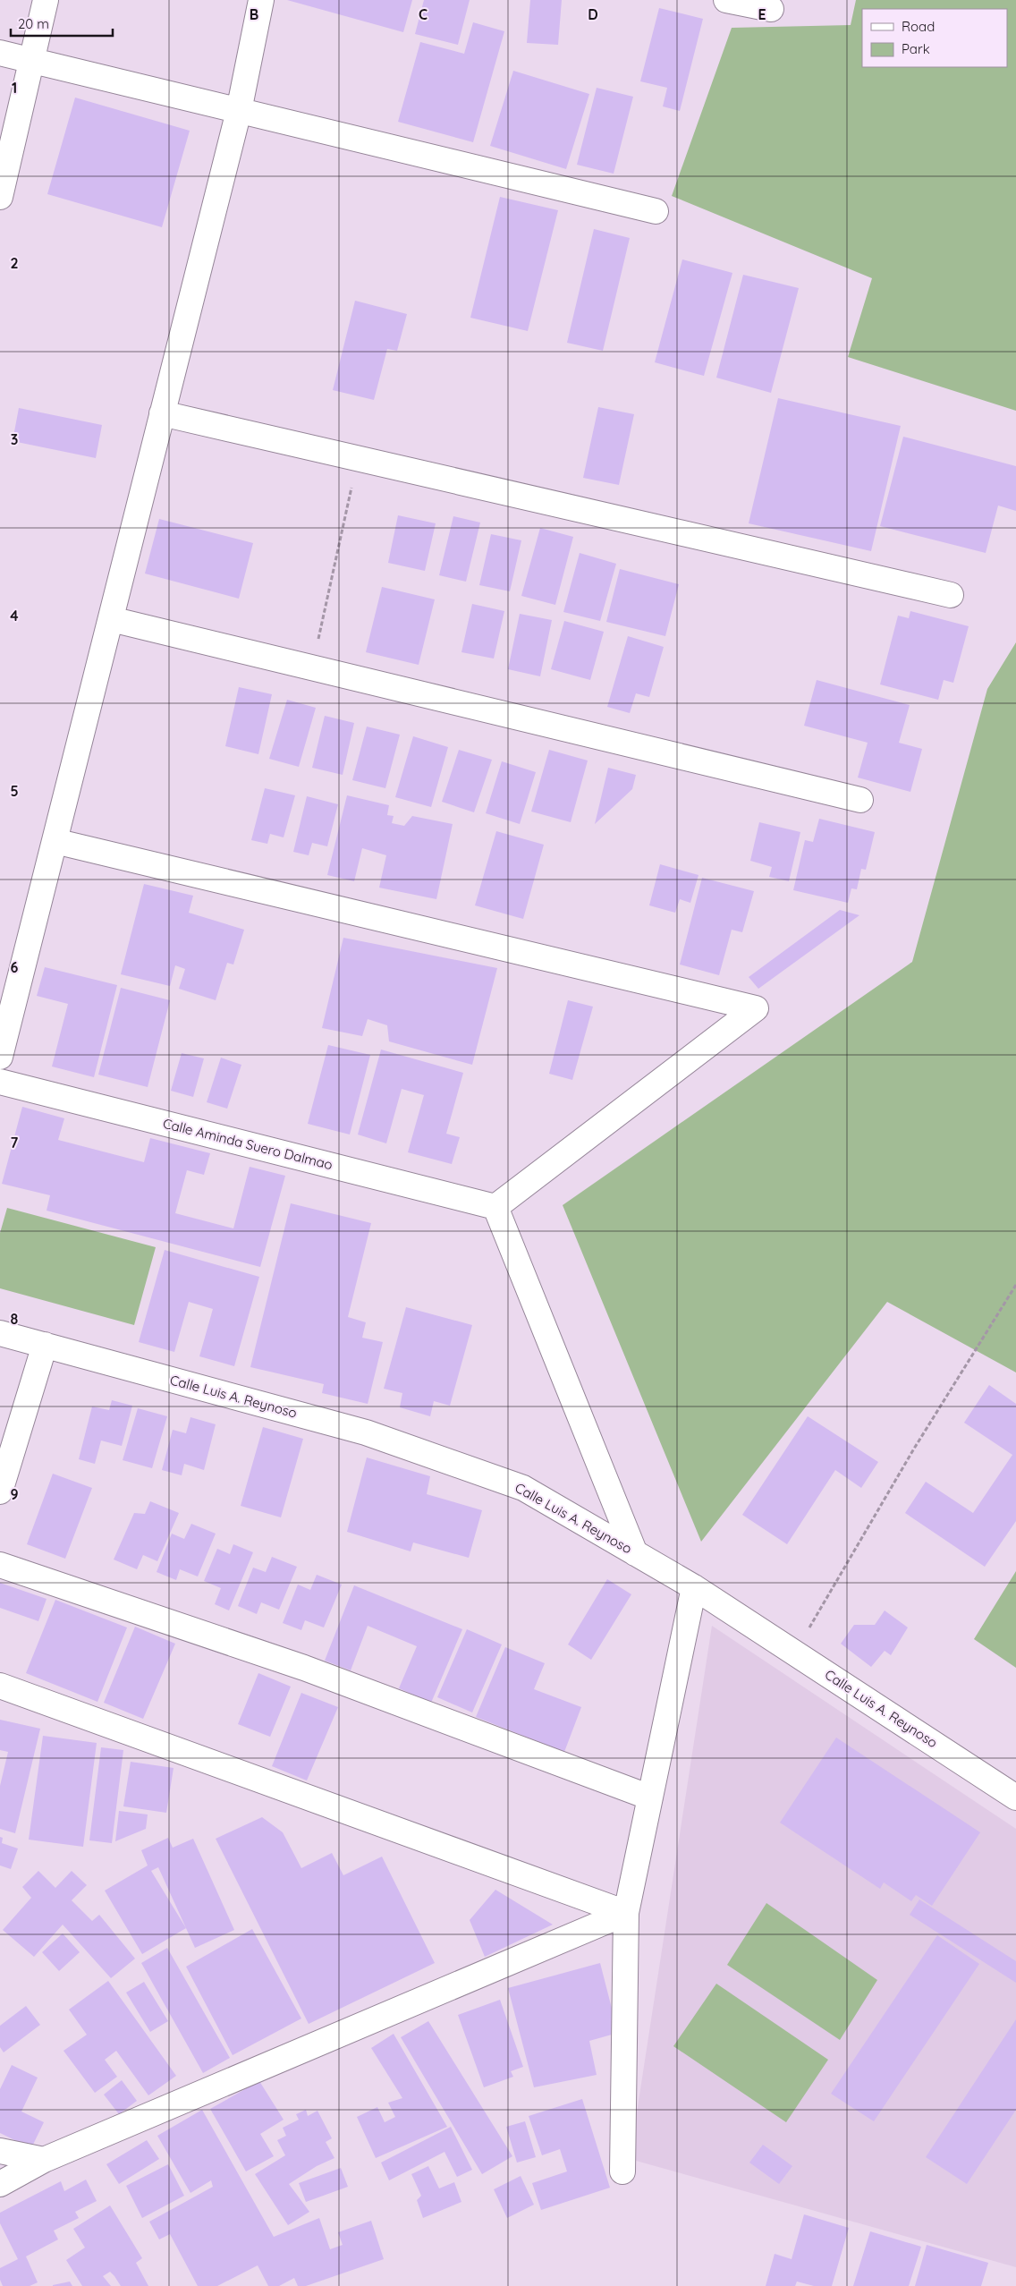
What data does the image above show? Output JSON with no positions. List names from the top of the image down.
{
  "streets": {
    "street": ["Calle Aminda Suero Dalmao", "Calle Luis A. Reynoso"]
  },
  "legend": ["Road", "Park"],
  "scale_bar": "20 m",
  "grid": {
    "columns": [
      "B",
      "C",
      "D",
      "E"
    ],
    "rows": [
      "1",
      "2",
      "3",
      "4",
      "5",
      "6",
      "7",
      "8",
      "9"
    ]
  }
}
